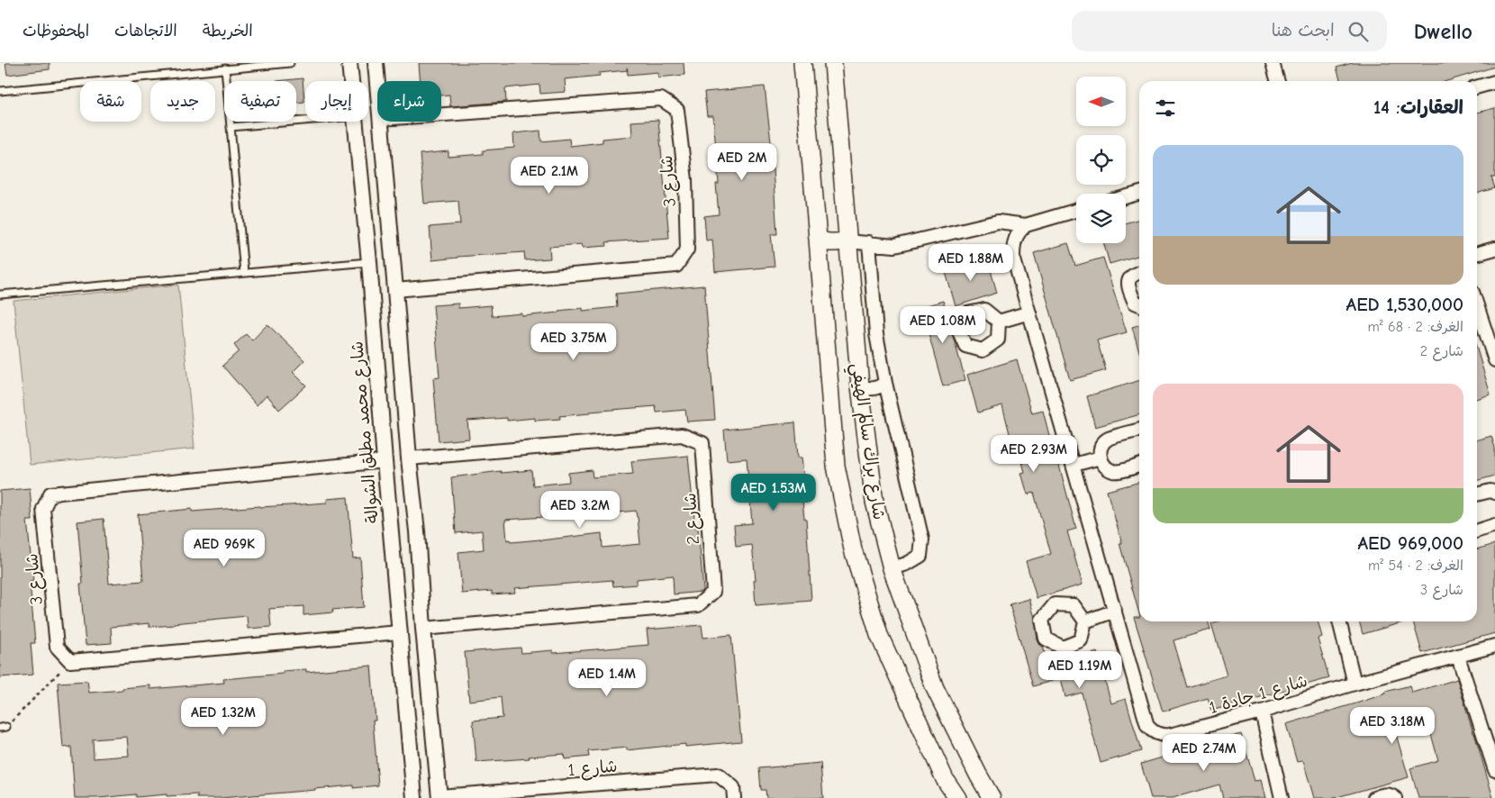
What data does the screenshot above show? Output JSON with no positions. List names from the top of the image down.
{
  "streets": {
    "main road": ["شارع براك سالم الهيفي"],
    "street": [
      "شارع 3",
      "شارع محمد مطلق الشوالة",
      "شارع 2",
      "شارع 1 جادة 1",
      "شارع 1"
    ]
  },
  "crossings": [
    ["شارع 3", "شارع محمد مطلق الشوالة"]
  ],
  "north": "left",
  "page": {
    "header": "Dwello",
    "search": "ابحث هنا",
    "nav": ["الخريطة", "الاتجاهات", "المحفوظات"],
    "chip": [
      "شراء",
      "إيجار",
      "تصفية",
      "جديد",
      "شقة"
    ],
    "heading": "العقارات: 14",
    "list": [
      {
        "name": "AED 1,530,000",
        "note": "الغرف: 2 · 68 m² · شارع 2"
      },
      {
        "name": "AED 969,000",
        "note": "الغرف: 2 · 54 m² · شارع 3"
      }
    ],
    "price": [
      "AED 2M",
      "AED 2.1M",
      "AED 1.88M",
      "AED 1.08M",
      "AED 3.75M",
      "AED 2.93M",
      "AED 1.53M",
      "AED 3.2M",
      "AED 969K",
      "AED 1.19M",
      "AED 1.4M",
      "AED 1.32M",
      "AED 3.18M",
      "AED 2.74M"
    ]
  }
}
